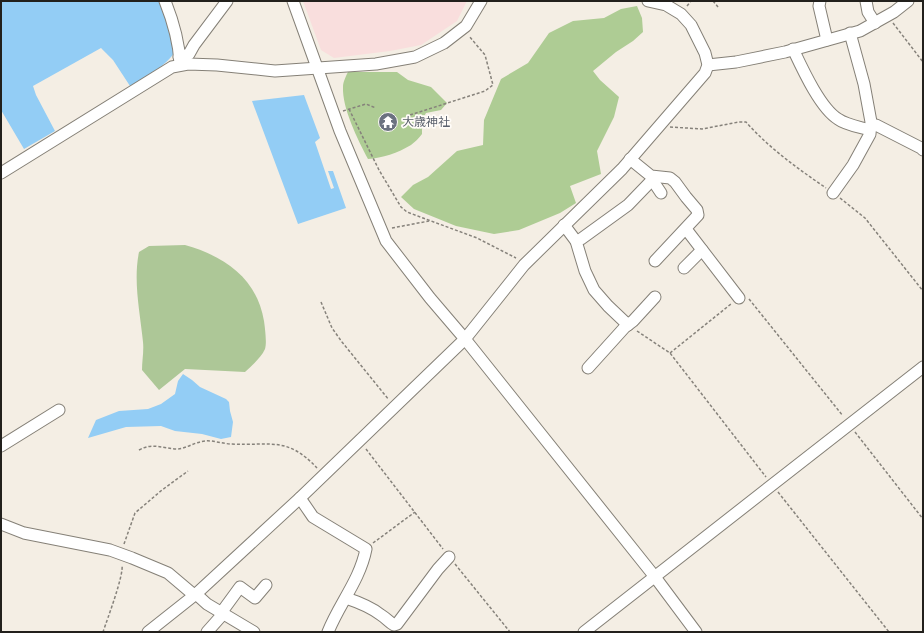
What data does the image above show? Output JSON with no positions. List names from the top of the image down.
{
  "places": {
    "temple": ["大歳神社"]
  }
}
